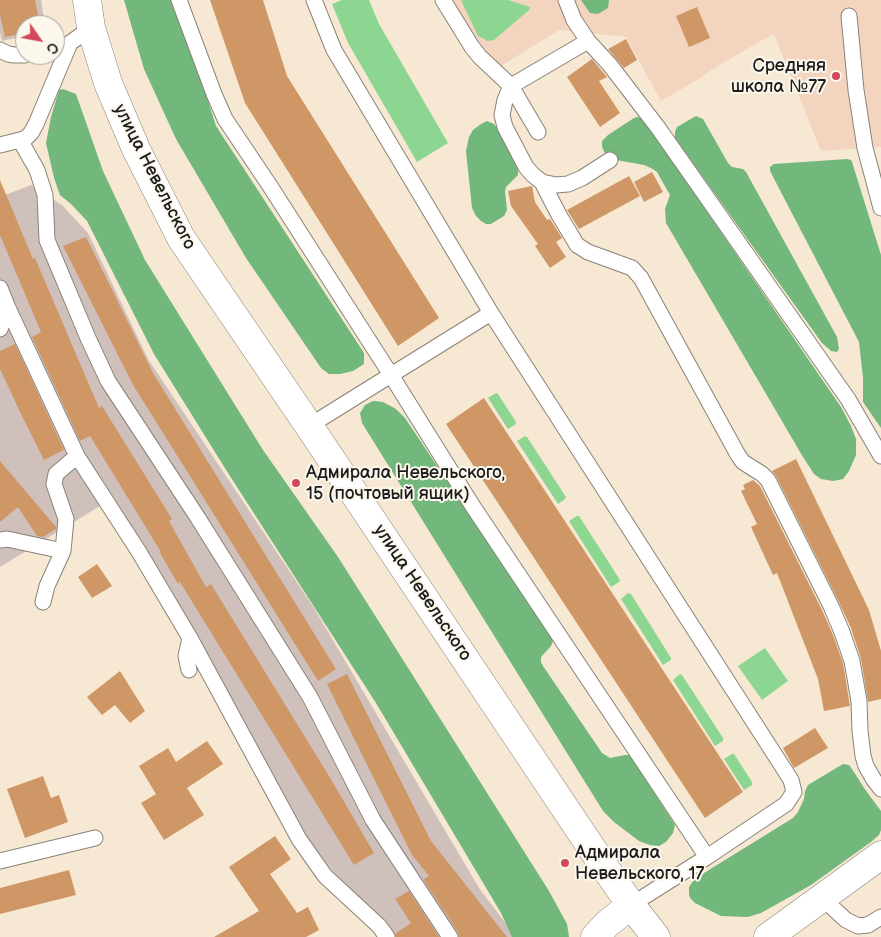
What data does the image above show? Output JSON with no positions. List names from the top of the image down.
{
  "streets": {
    "main road": ["улица Невельского"]
  },
  "places": ["Средняя школа №77", "Адмирала Невельского, 15 (почтовый ящик)", "Адмирала Невельского, 17"],
  "north": "bottom right"
}
